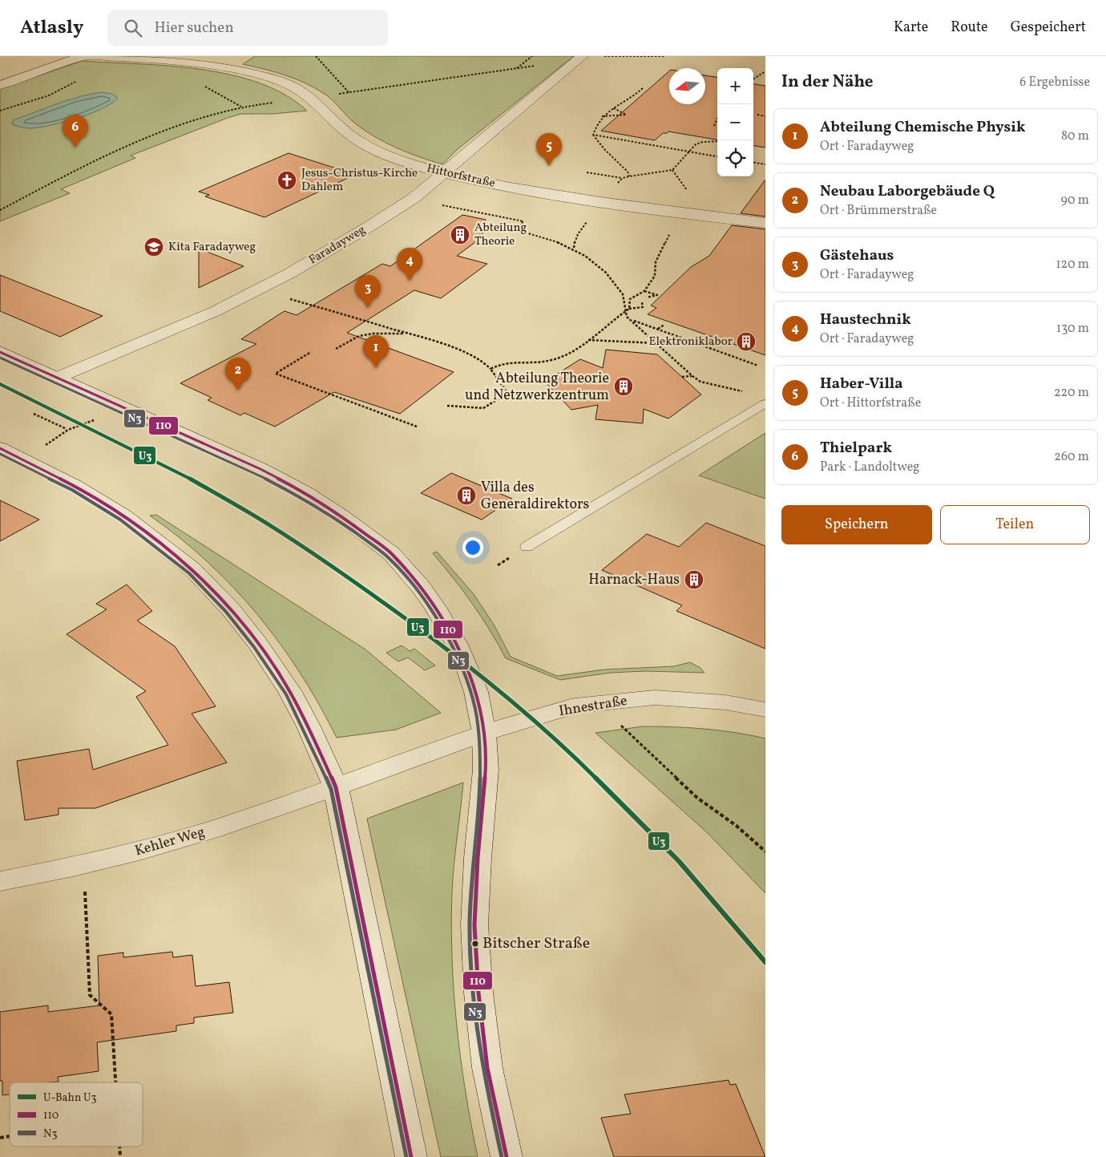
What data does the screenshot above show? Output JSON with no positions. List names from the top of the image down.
{
  "streets": {
    "street": [
      "Hittorfstraße",
      "Faradayweg",
      "Ihnestraße",
      "Kehler Weg"
    ]
  },
  "crossings": [
    ["Hittorfstraße", "Faradayweg"],
    ["Ihnestraße", "Kehler Weg"]
  ],
  "places": {
    "church": ["Jesus-Christus-Kirche Dahlem"],
    "building": [
      "Abteilung Theorie",
      "Elektroniklabor",
      "Abteilung Theorie und Netzwerkzentrum",
      "Villa des Generaldirektors",
      "Harnack-Haus"
    ],
    "school or university": ["Kita Faradayweg"],
    "other": ["Bitscher Straße"]
  },
  "lines": ["transit line 110", "transit line N3", "metro line U3"],
  "legend": ["U-Bahn U3", "110", "N3"],
  "north": "left",
  "page": {
    "header": "Atlasly",
    "search": "Hier suchen",
    "nav": ["Karte", "Route", "Gespeichert"],
    "heading": ["In der Nähe", "6 Ergebnisse"],
    "map_buttons": ["+", "−"],
    "list": [
      {
        "mark": "1",
        "name": "Abteilung Chemische Physik",
        "note": "Ort · Faradayweg",
        "value": "80 m"
      },
      {
        "mark": "2",
        "name": "Neubau Laborgebäude Q",
        "note": "Ort · Brümmerstraße",
        "value": "90 m"
      },
      {
        "mark": "3",
        "name": "Gästehaus",
        "note": "Ort · Faradayweg",
        "value": "120 m"
      },
      {
        "mark": "4",
        "name": "Haustechnik",
        "note": "Ort · Faradayweg",
        "value": "130 m"
      },
      {
        "mark": "5",
        "name": "Haber-Villa",
        "note": "Ort · Hittorfstraße",
        "value": "220 m"
      },
      {
        "mark": "6",
        "name": "Thielpark",
        "note": "Park · Landoltweg",
        "value": "260 m"
      }
    ],
    "pins": [
      "6",
      "5",
      "4",
      "3",
      "1",
      "2"
    ],
    "buttons": ["Speichern", "Teilen"]
  }
}
